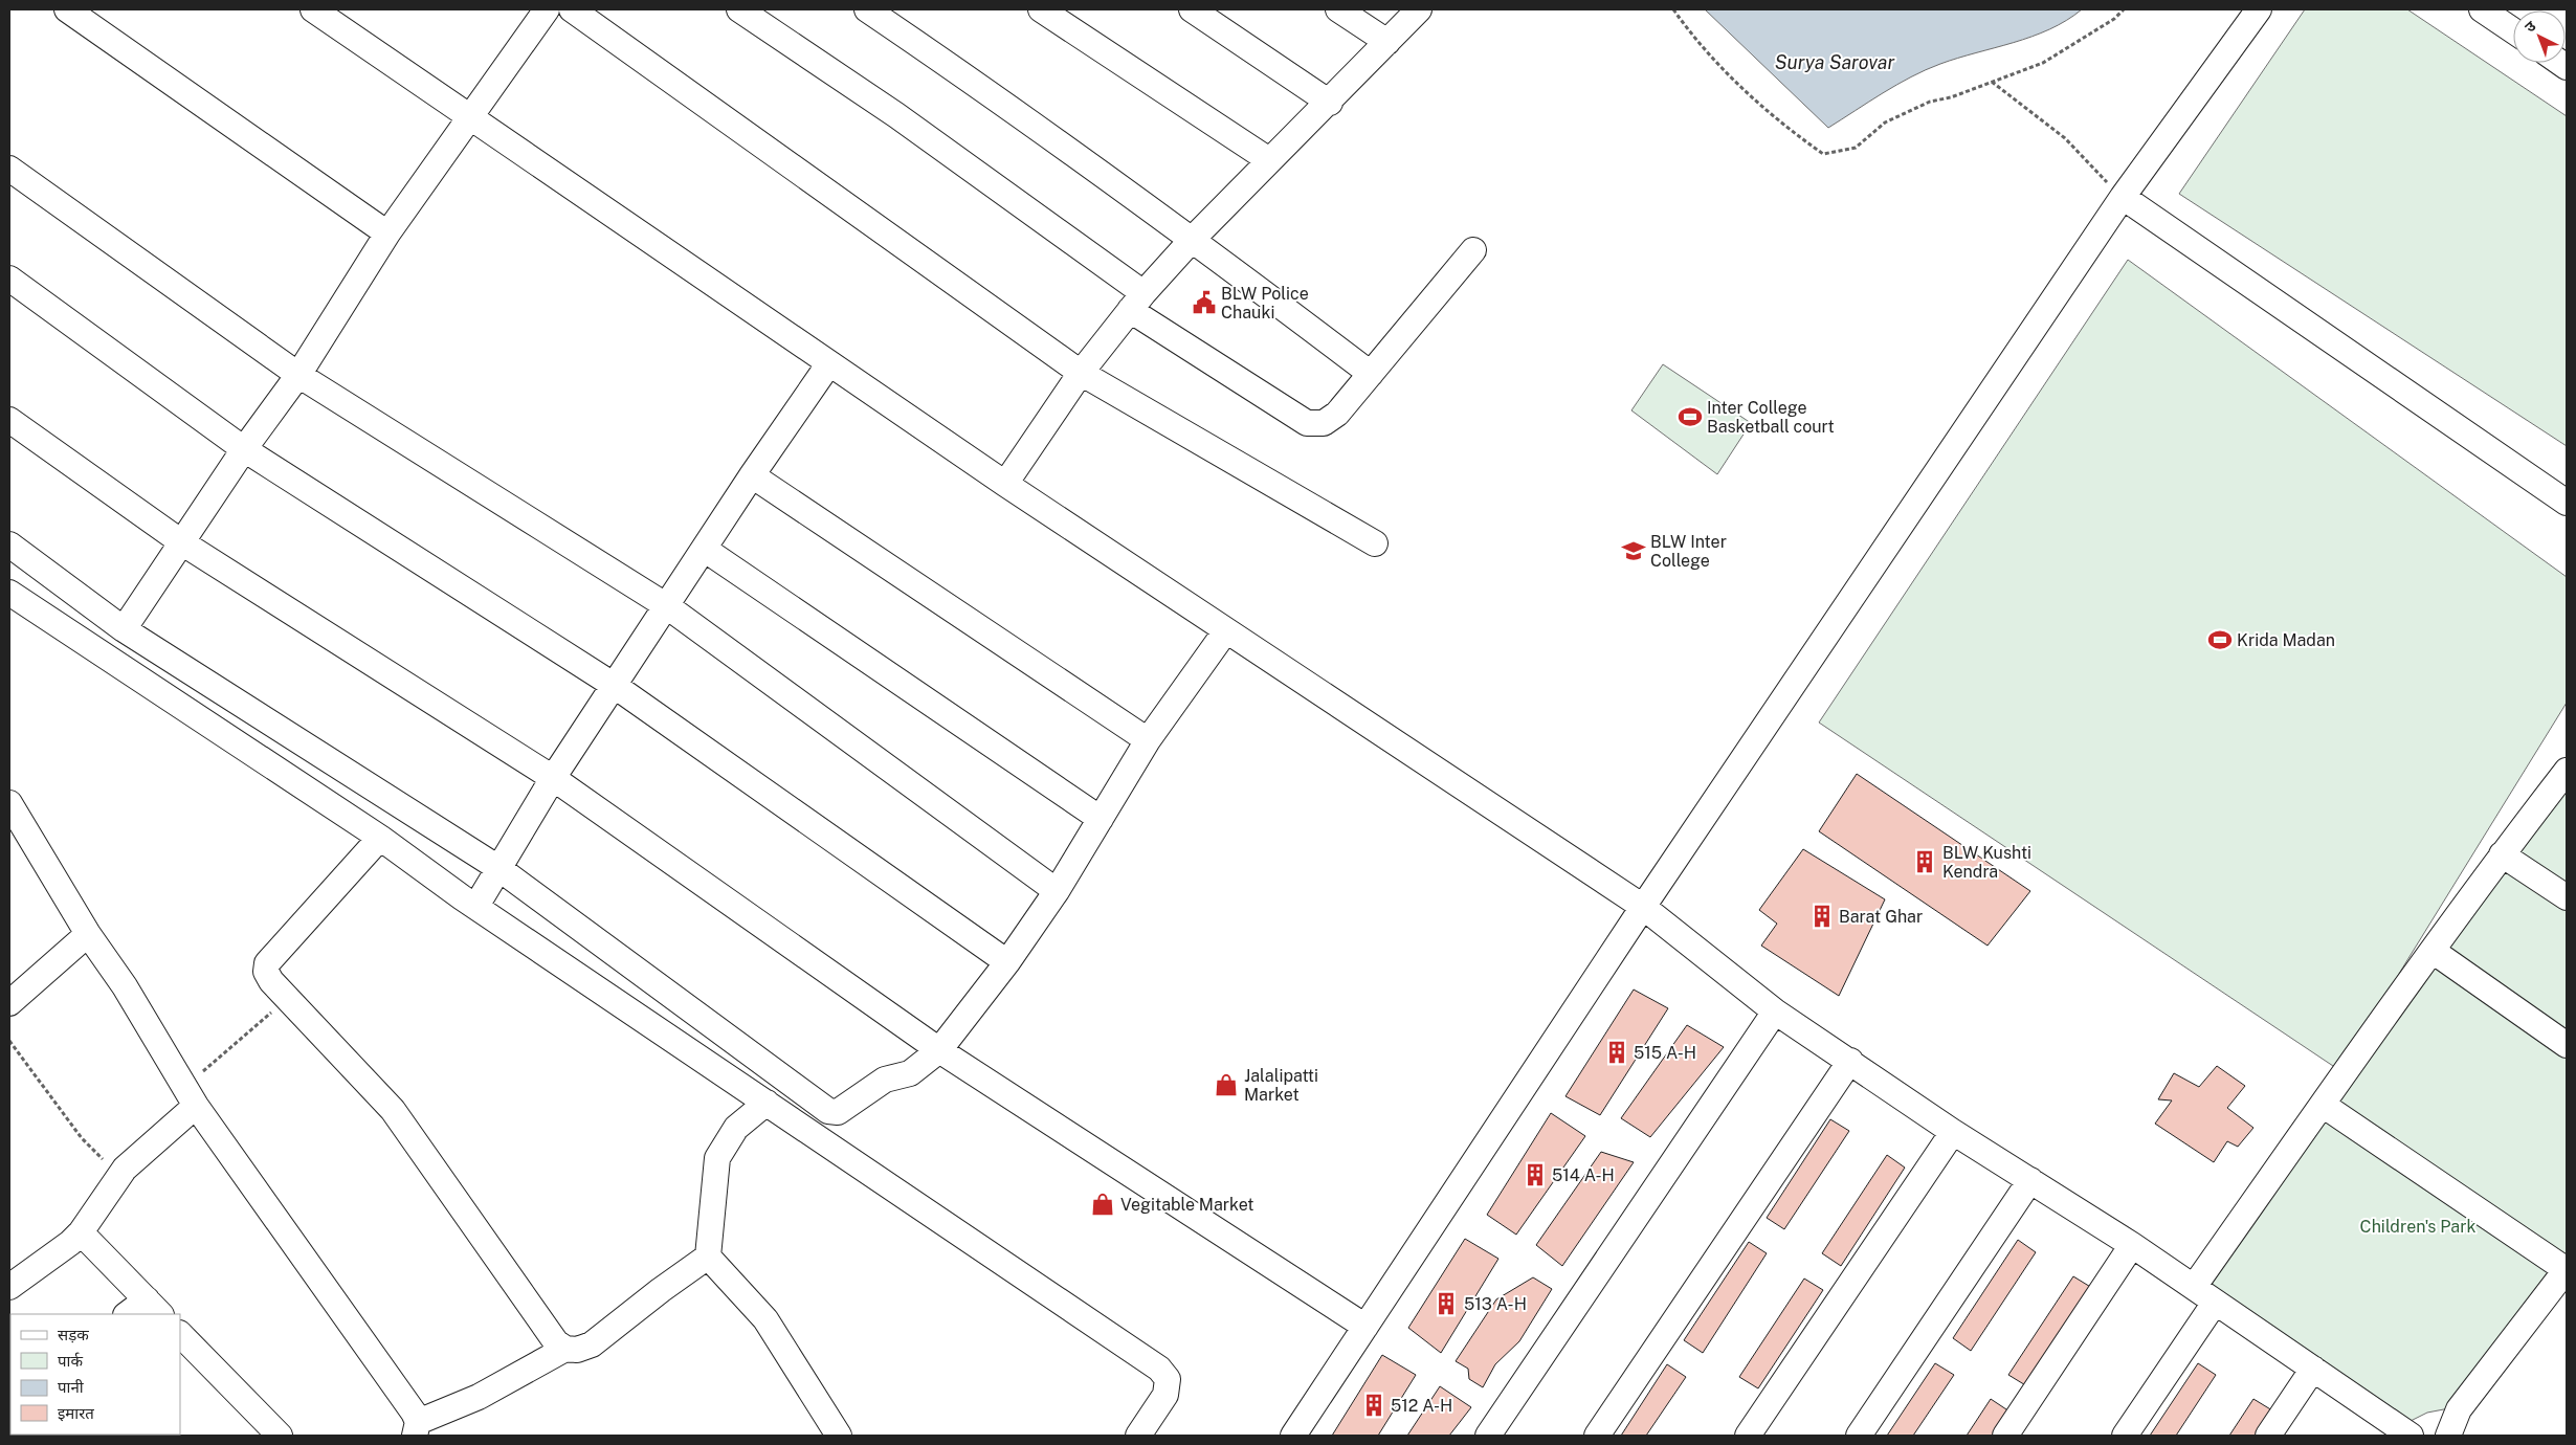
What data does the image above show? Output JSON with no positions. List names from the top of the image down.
{
  "water": ["Surya Sarovar"],
  "parks": ["Children's Park"],
  "places": {
    "public building": ["BLW Police Chauki"],
    "sports": ["Inter College Basketball court", "Krida Madan"],
    "school or university": ["BLW Inter College"],
    "building": [
      "BLW Kushti Kendra",
      "Barat Ghar",
      "515 A-H",
      "514 A-H",
      "513 A-H",
      "512 A-H"
    ],
    "shop": ["Jalalipatti Market", "Vegitable Market"]
  },
  "legend": [
    "सड़क",
    "पार्क",
    "पानी",
    "इमारत"
  ],
  "north": "top left"
}
